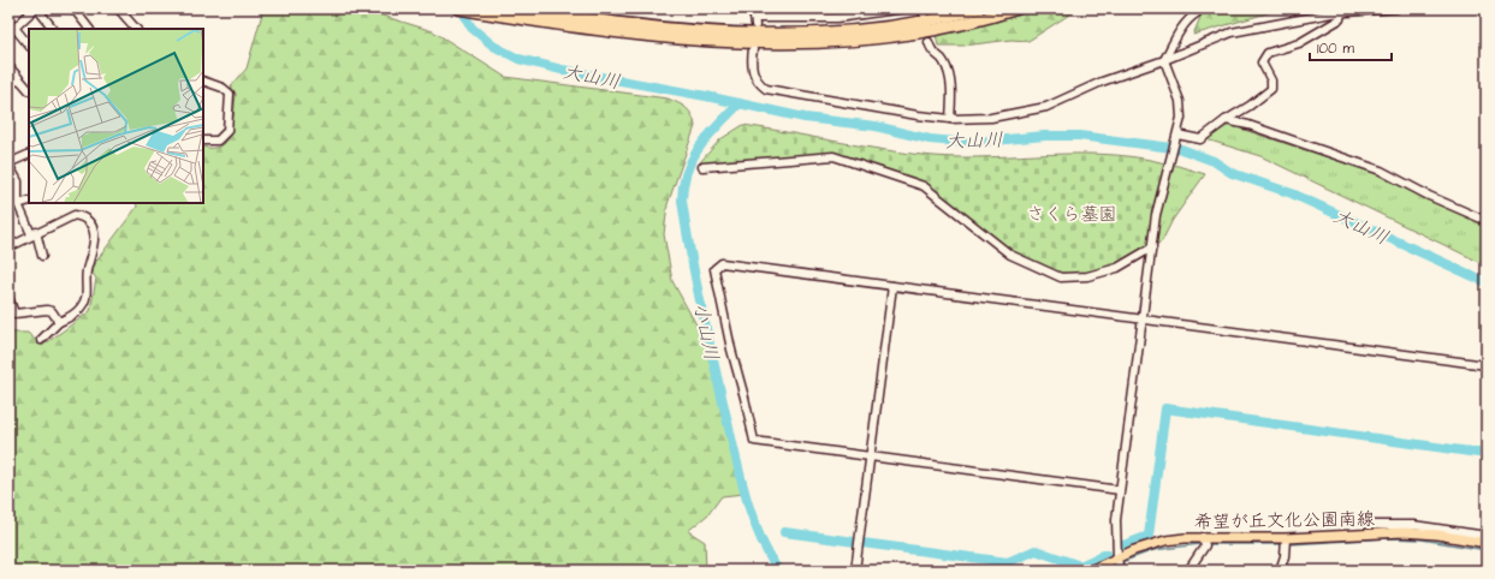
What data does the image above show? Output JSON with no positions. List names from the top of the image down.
{
  "streets": {
    "main road": ["希望が丘文化公園南線"]
  },
  "water": ["大山川", "小山川"],
  "parks": ["さくら墓園"],
  "scale_bar": "100 m"
}
